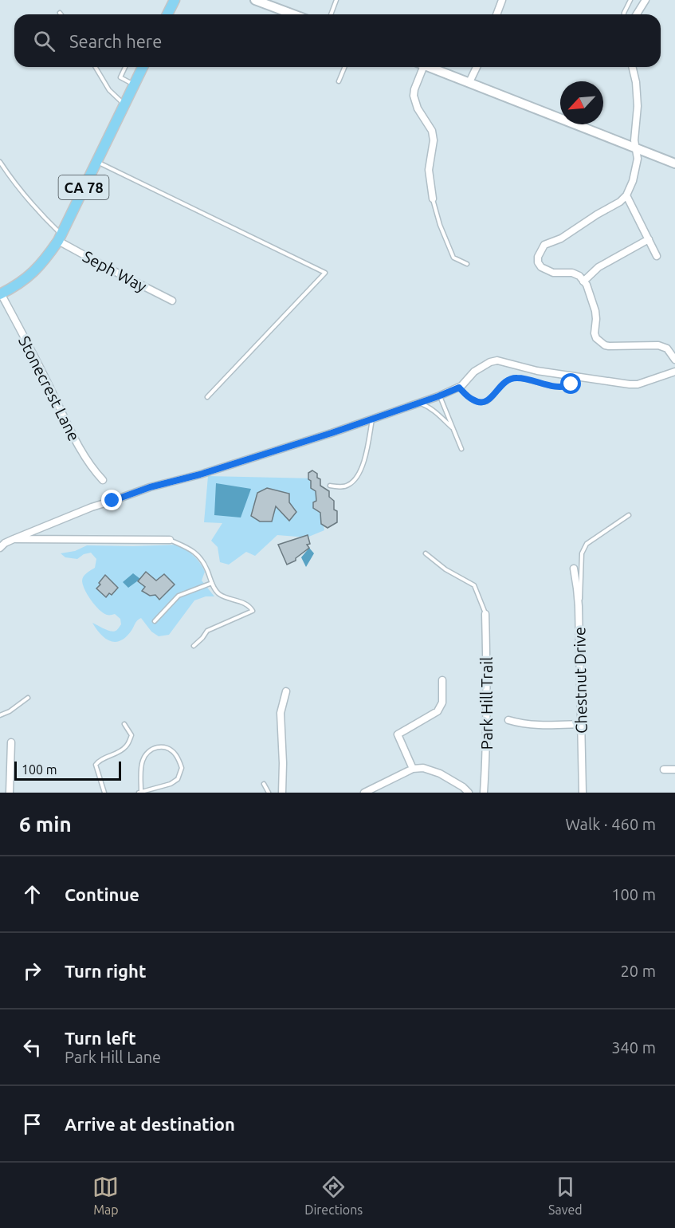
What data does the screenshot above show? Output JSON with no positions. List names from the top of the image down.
{
  "streets": {
    "main road": ["CA 78"],
    "street": [
      "Seph Way",
      "Stonecrest Lane",
      "Chestnut Drive",
      "Park Hill Trail"
    ]
  },
  "crossings": [
    ["CA 78", "Seph Way"],
    ["CA 78", "Stonecrest Lane"]
  ],
  "scale_bar": "100 m",
  "north": "bottom left",
  "page": {
    "search": "Search here",
    "scale": "100 m",
    "heading": ["6 min", "Walk · 460 m"],
    "list": [
      ["Continue", "100 m"],
      ["Turn right", "20 m"],
      ["Turn left", "Park Hill Lane", "340 m"],
      "Arrive at destination"
    ],
    "nav": ["Map", "Directions", "Saved"]
  }
}
